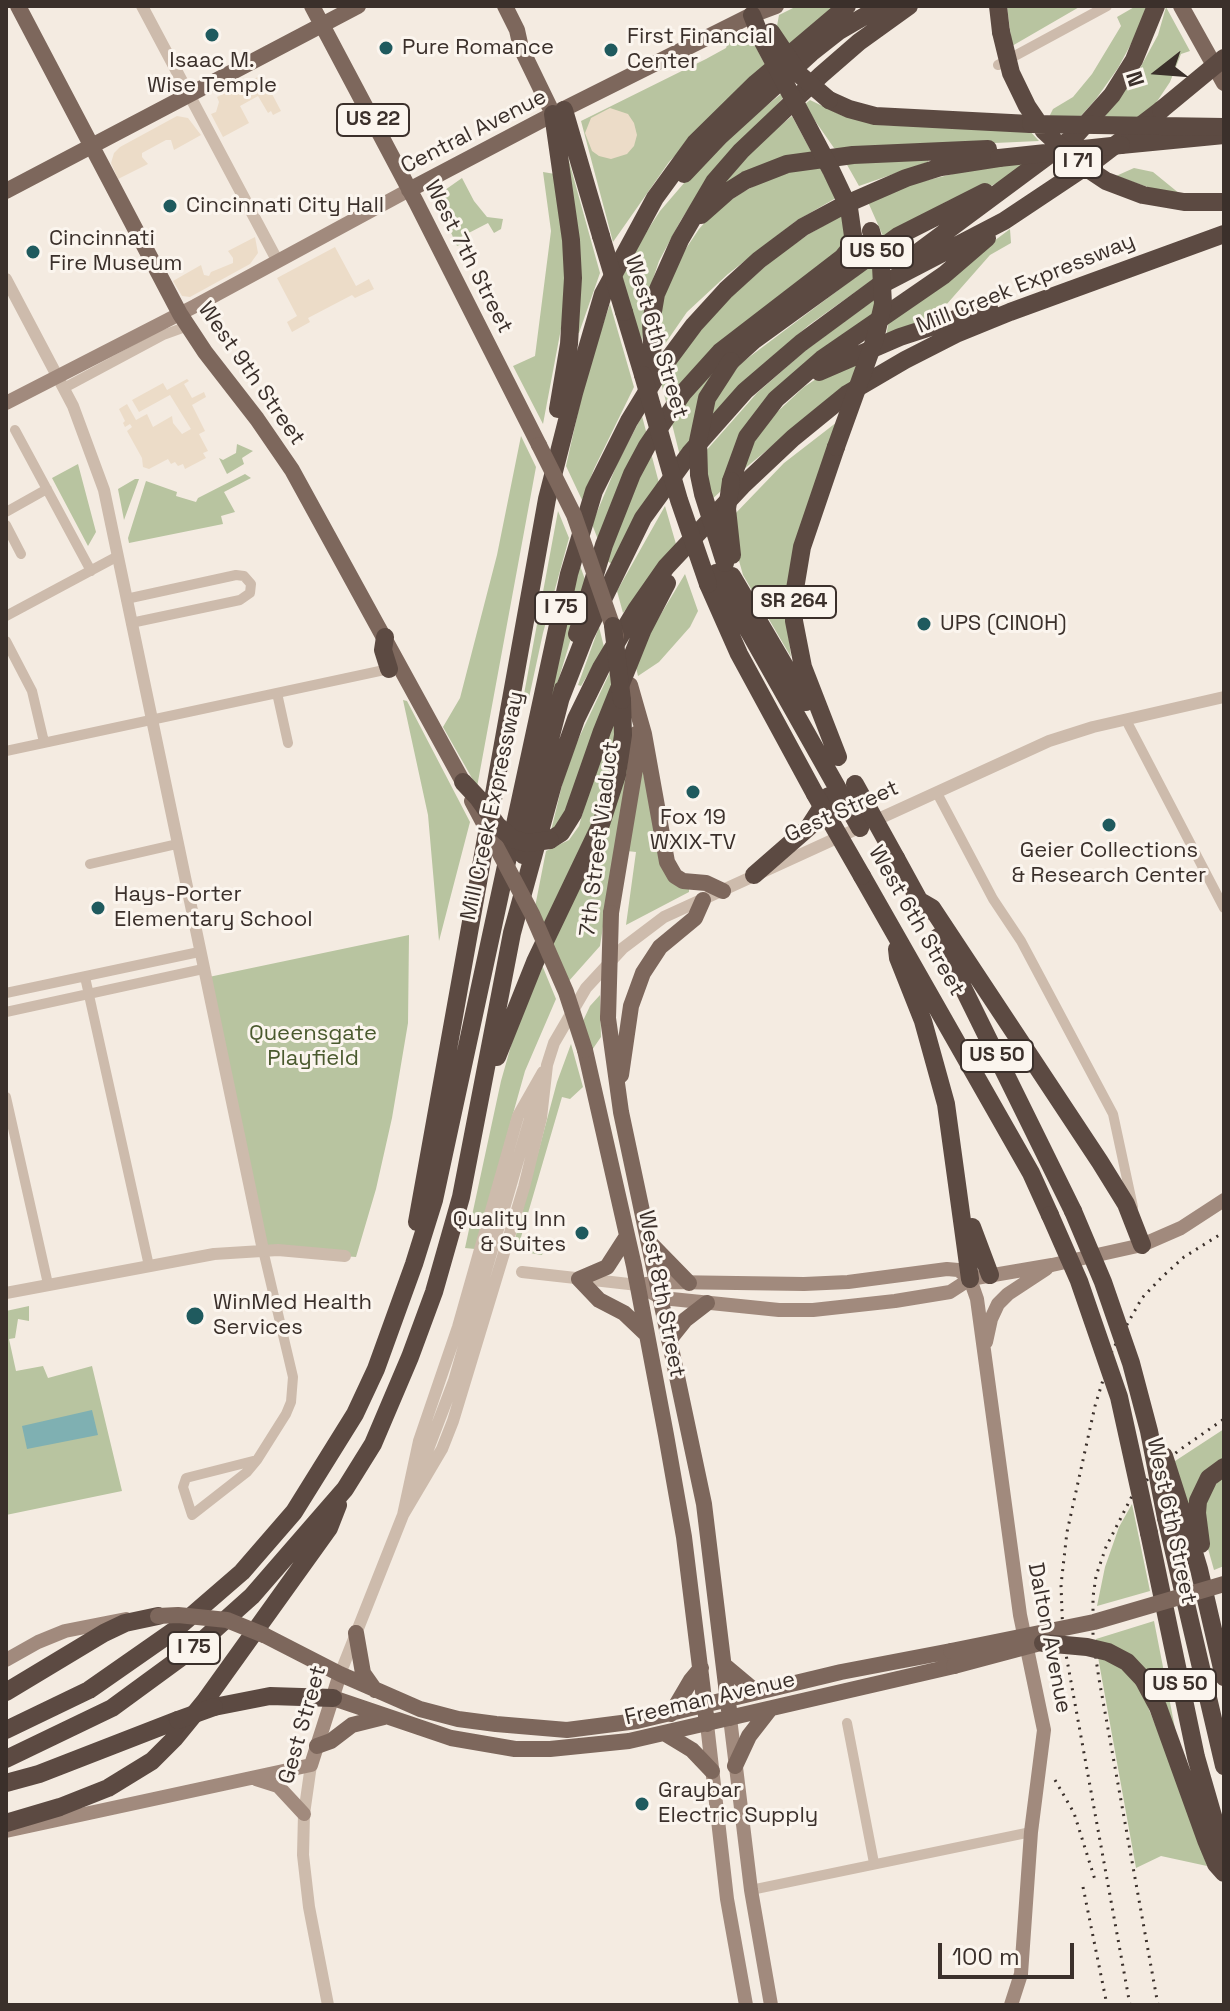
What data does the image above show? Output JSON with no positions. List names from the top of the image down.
{
  "streets": {
    "highway": [
      "I 71",
      "US 50",
      "Mill Creek Expressway",
      "West 6th Street",
      "SR 264",
      "I 75"
    ],
    "main road": [
      "US 22",
      "Central Avenue",
      "West 7th Street",
      "West 9th Street",
      "Gest Street",
      "7th Street Viaduct",
      "West 8th Street",
      "Dalton Avenue",
      "Freeman Avenue"
    ]
  },
  "crossings": [
    ["Central Avenue", "West 7th Street"],
    ["Central Avenue", "West 6th Street"],
    ["Central Avenue", "West 9th Street"],
    ["US 50", "West 6th Street"],
    ["US 50", "SR 264"],
    ["West 6th Street", "SR 264"],
    ["West 9th Street", "West 8th Street"],
    ["Gest Street", "Freeman Avenue"],
    ["7th Street Viaduct", "West 8th Street"],
    ["West 8th Street", "Freeman Avenue"]
  ],
  "parks": ["Queensgate Playfield"],
  "places": [
    "Isaac M. Wise Temple",
    "Pure Romance",
    "First Financial Center",
    "Cincinnati City Hall",
    "Cincinnati Fire Museum",
    "UPS (CINOH)",
    "Fox 19 WXIX-TV",
    "Geier Collections & Research Center",
    "Hays-Porter Elementary School",
    "Quality Inn & Suites",
    "WinMed Health Services",
    "Graybar Electric Supply"
  ],
  "scale_bar": "100 m",
  "north": "left"
}
